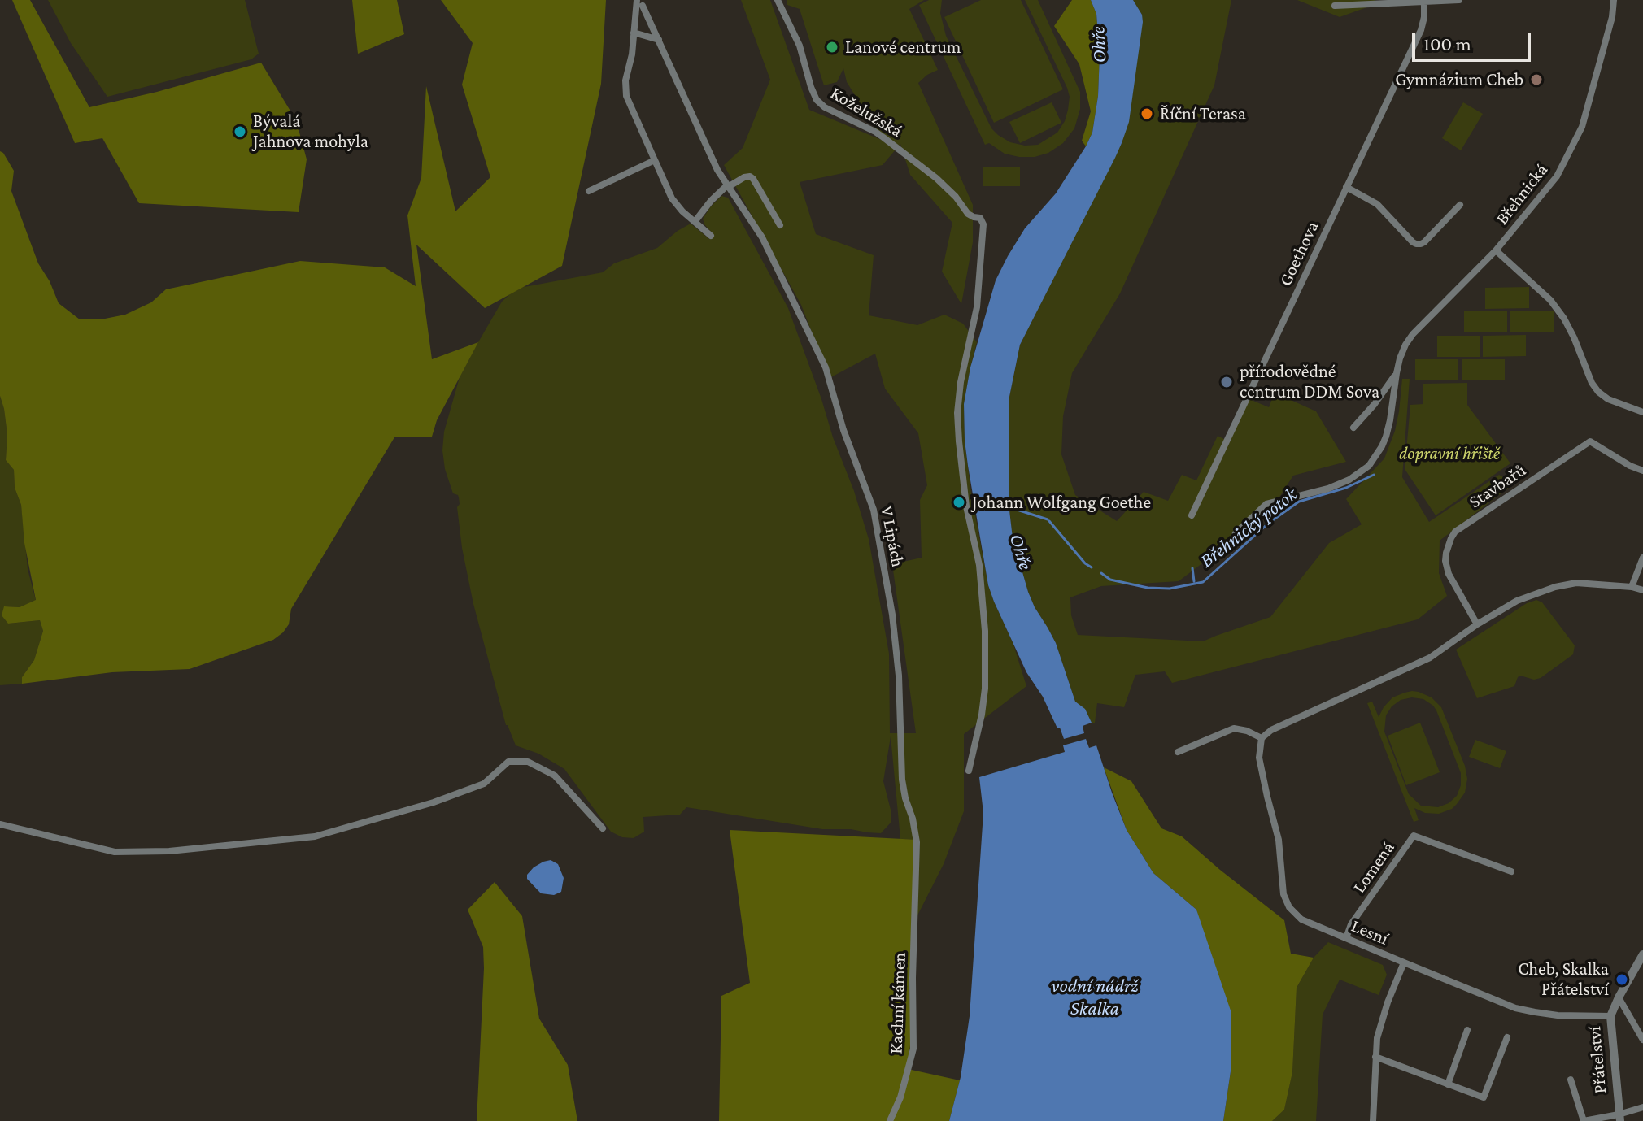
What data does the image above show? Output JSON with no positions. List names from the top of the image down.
{
  "streets": {
    "street": [
      "Koželužská",
      "Břehnická",
      "Goethova",
      "Stavbařů",
      "V Lipách",
      "Lomená",
      "Lesní",
      "Kachní kámen",
      "Přátelství"
    ]
  },
  "crossings": [
    ["V Lipách", "Kachní kámen"],
    ["Lomená", "Lesní"],
    ["Lesní", "Přátelství"]
  ],
  "water": ["Ohře", "Břehnický potok", "vodní nádrž Skalka"],
  "parks": ["dopravní hřiště"],
  "places": [
    "Lanové centrum",
    "Gymnázium Cheb",
    "Říční Terasa",
    "Bývalá Jahnova mohyla",
    "přírodovědné centrum DDM Sova",
    "Johann Wolfgang Goethe",
    "Cheb, Skalka Přátelství"
  ],
  "scale_bar": "100 m"
}
